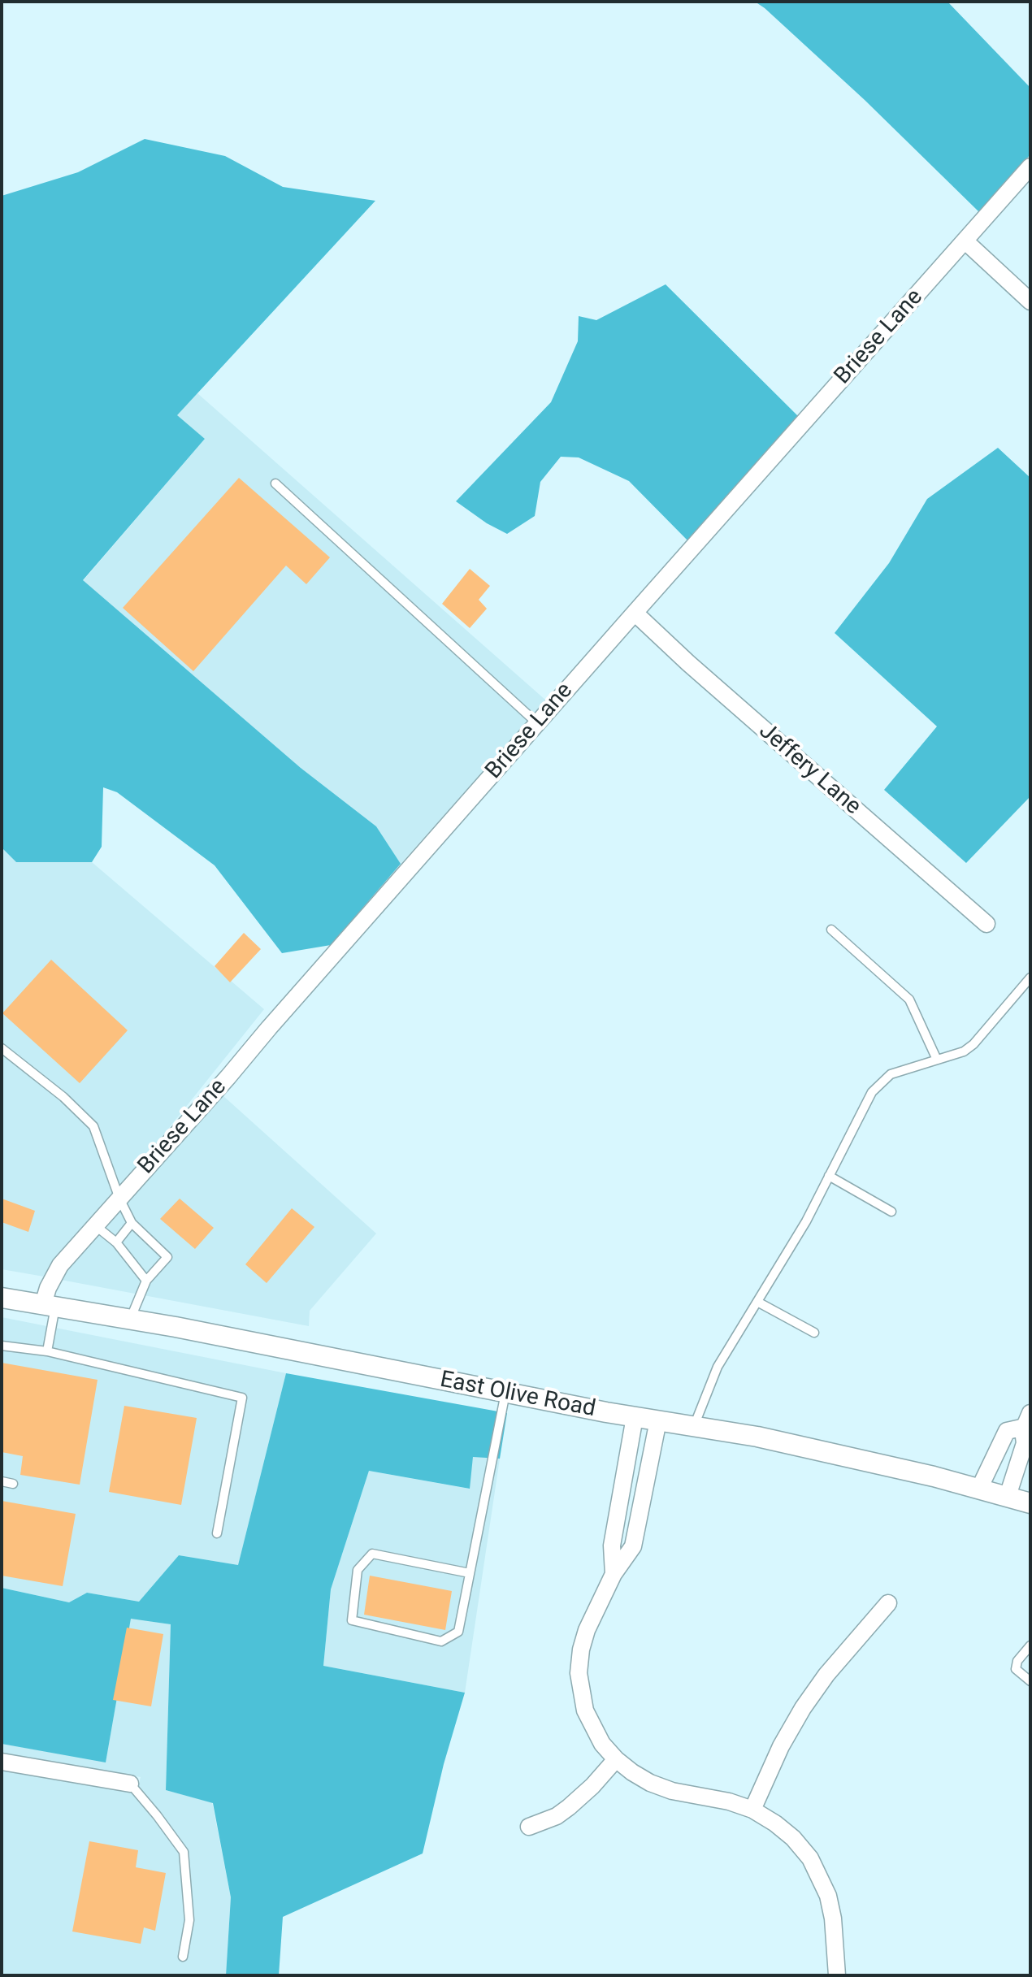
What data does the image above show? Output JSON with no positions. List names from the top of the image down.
{
  "streets": {
    "street": ["Briese Lane", "Jeffery Lane", "East Olive Road"]
  },
  "crossings": [
    ["Briese Lane", "Jeffery Lane"],
    ["Briese Lane", "East Olive Road"]
  ]
}
